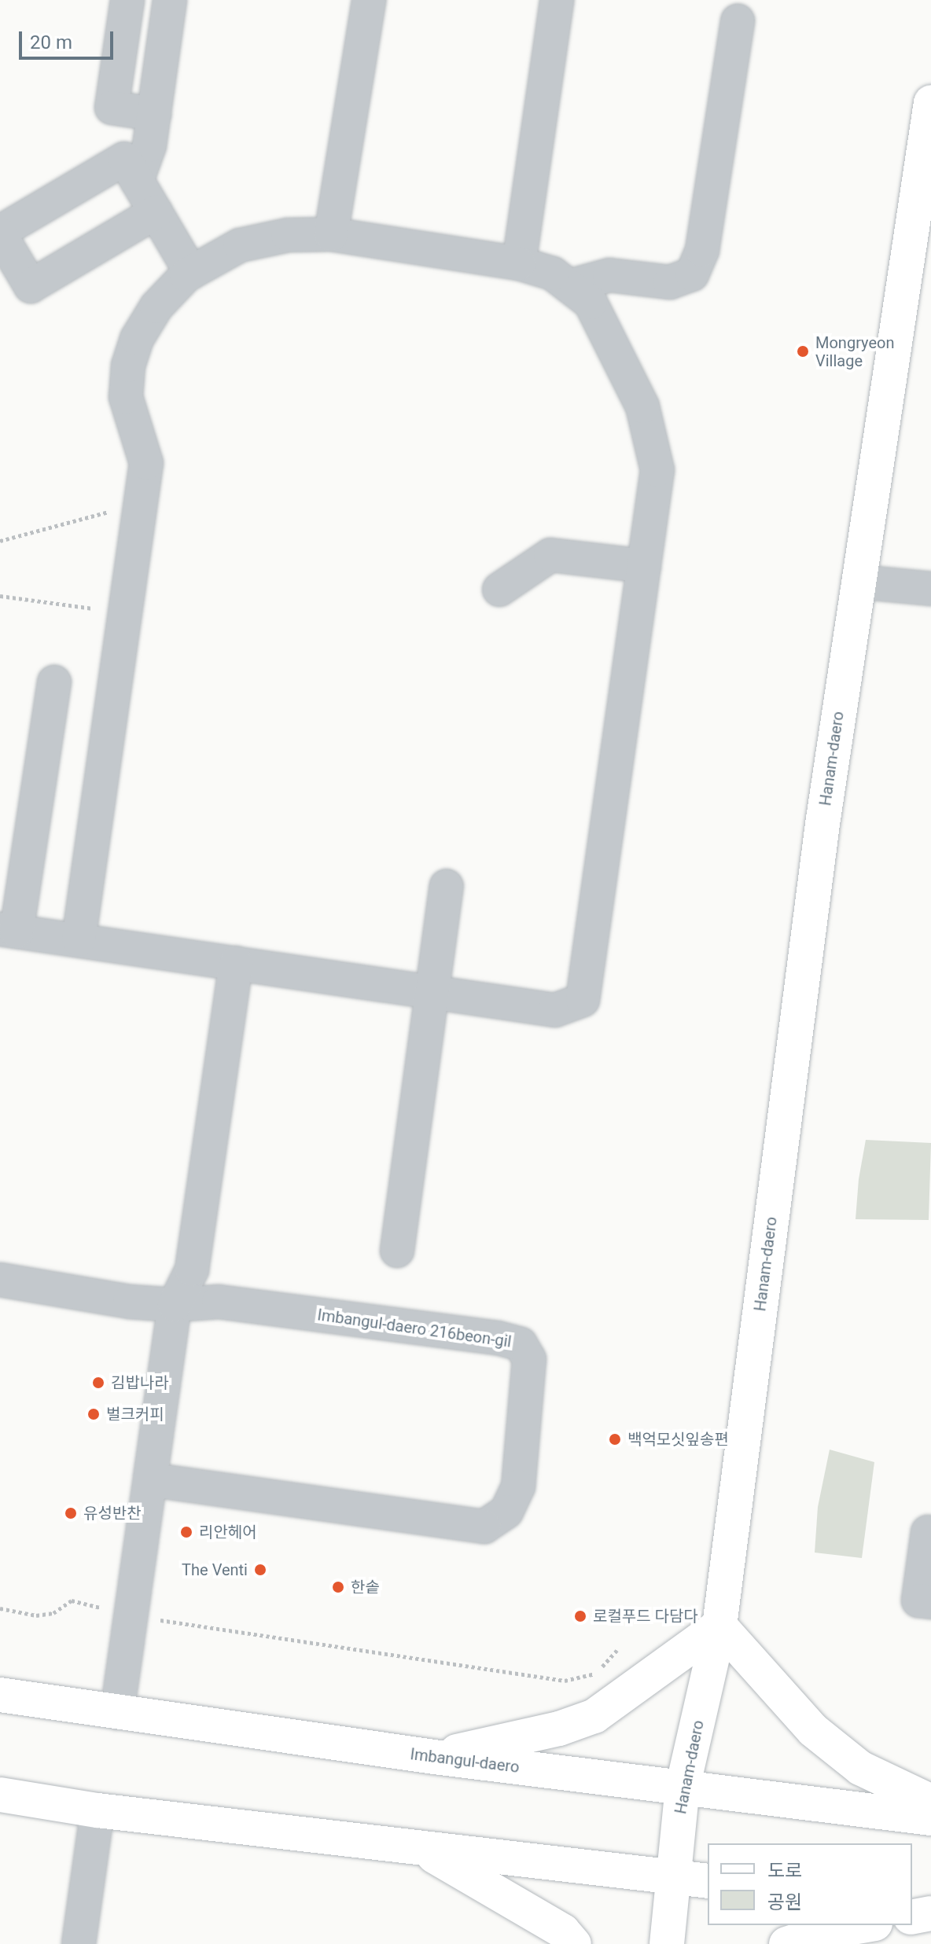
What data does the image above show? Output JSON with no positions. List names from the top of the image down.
{
  "streets": {
    "main road": ["Hanam-daero", "Imbangul-daero"],
    "street": ["Imbangul-daero 216beon-gil"]
  },
  "crossings": [
    ["Hanam-daero", "Imbangul-daero"]
  ],
  "places": [
    "Mongryeon Village",
    "김밥나라",
    "벌크커피",
    "백억모싯잎송편",
    "유성반찬",
    "리안헤어",
    "The Venti",
    "한솥",
    "로컬푸드 다담다"
  ],
  "legend": ["도로", "공원"],
  "scale_bar": "20 m"
}
